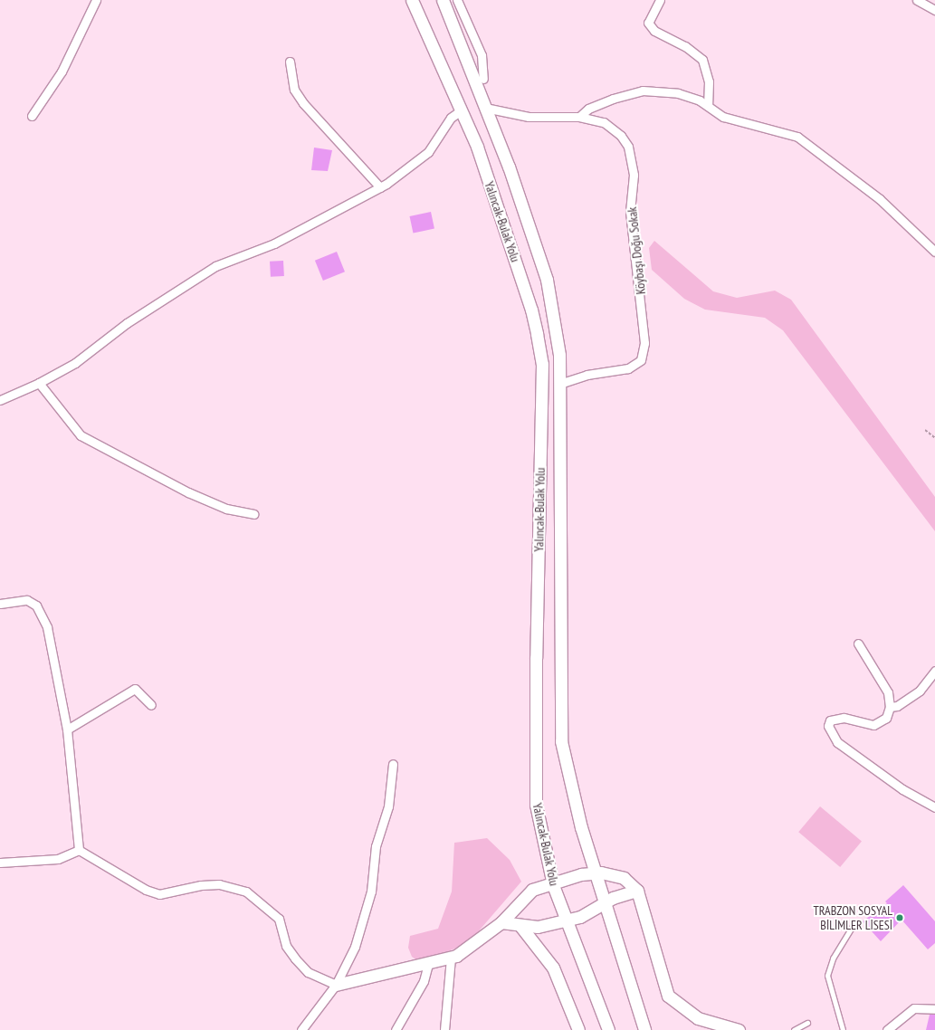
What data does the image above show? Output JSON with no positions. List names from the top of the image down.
{
  "streets": {
    "main road": ["Yalıncak-Bulak Yolu"],
    "street": ["Köybaşı Doğu Sokak"]
  },
  "crossings": [
    ["Yalıncak-Bulak Yolu", "Köybaşı Doğu Sokak"]
  ],
  "places": ["TRABZON SOSYAL BİLİMLER LİSESİ"]
}
